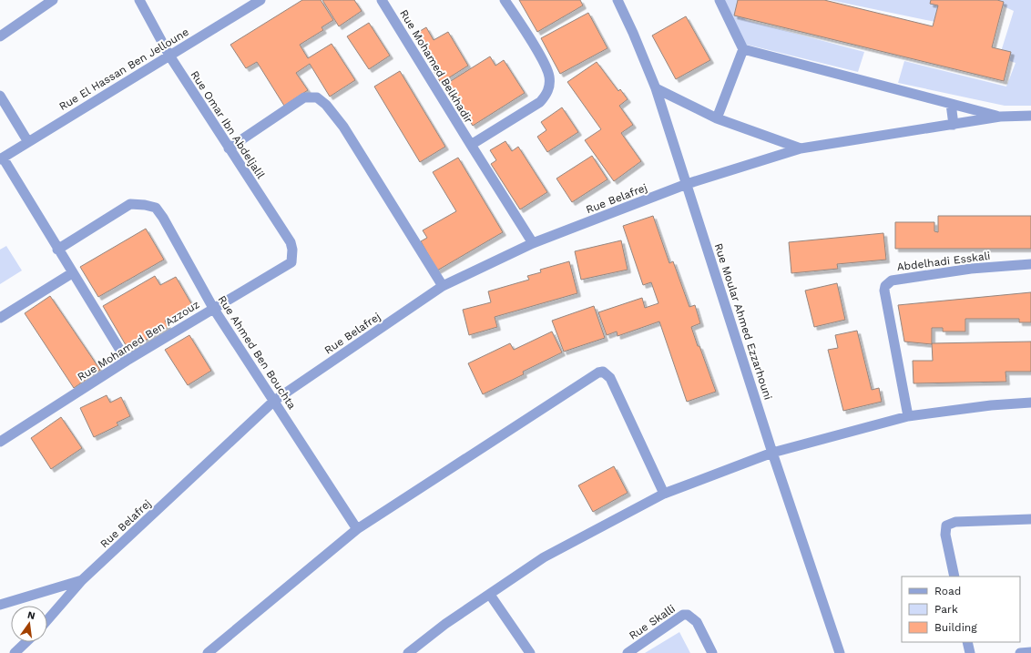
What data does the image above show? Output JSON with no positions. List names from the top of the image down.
{
  "streets": {
    "street": [
      "Rue Mohamed Belkhadir",
      "Rue El Hassan Ben Jelloune",
      "Rue Omar Ibn Abdeljalil",
      "Rue Belafrej",
      "Abdelhadi Esskali",
      "Rue Moular Ahmed Ezzarhouni",
      "Rue Mohamed Ben Azzouz",
      "Rue Ahmed Ben Bouchta",
      "Rue Skalli"
    ]
  },
  "crossings": [
    ["Rue Mohamed Belkhadir", "Rue Belafrej"],
    ["Rue El Hassan Ben Jelloune", "Rue Omar Ibn Abdeljalil"],
    ["Rue Omar Ibn Abdeljalil", "Rue Mohamed Ben Azzouz"],
    ["Rue Belafrej", "Rue Moular Ahmed Ezzarhouni"],
    ["Rue Belafrej", "Rue Ahmed Ben Bouchta"],
    ["Rue Mohamed Ben Azzouz", "Rue Ahmed Ben Bouchta"]
  ],
  "legend": ["Road", "Park", "Building"],
  "north": "top"
}
